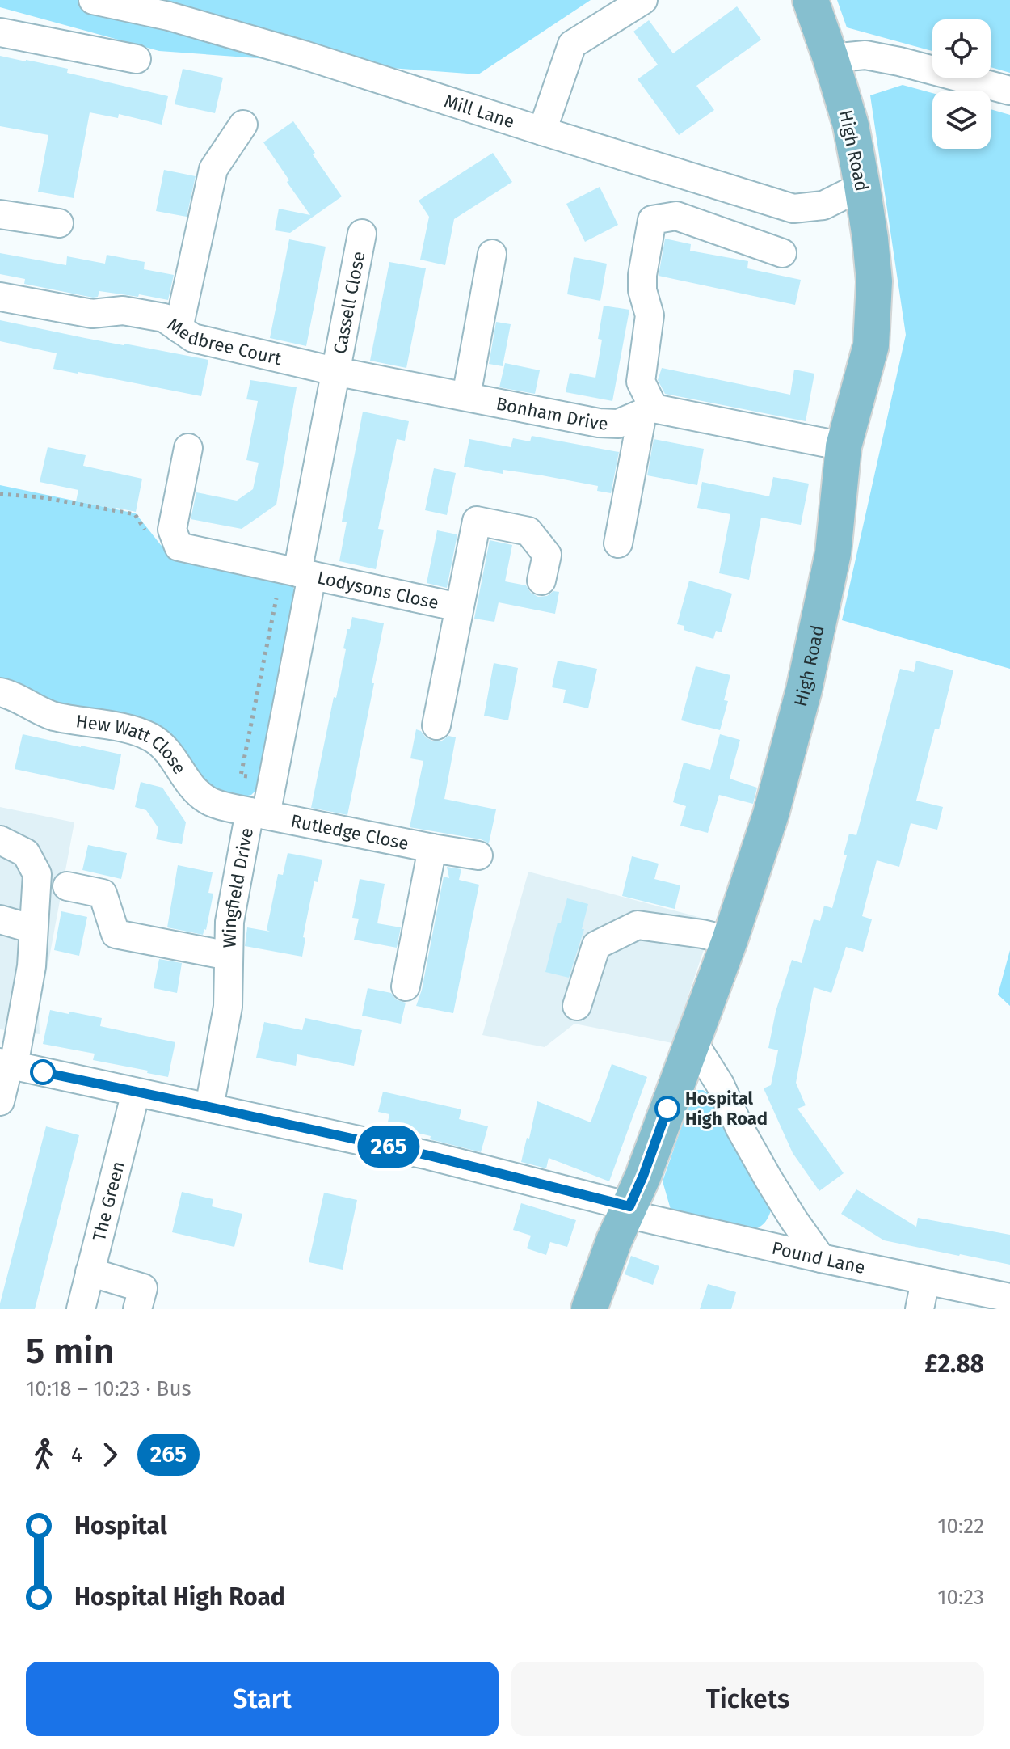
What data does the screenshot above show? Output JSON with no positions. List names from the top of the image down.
{
  "streets": {
    "main road": ["High Road"],
    "street": [
      "Mill Lane",
      "Cassell Close",
      "Medbree Court",
      "Bonham Drive",
      "Lodysons Close",
      "Hew Watt Close",
      "Rutledge Close",
      "Wingfield Drive",
      "The Green",
      "Pound Lane"
    ]
  },
  "crossings": [
    ["Mill Lane", "High Road"],
    ["High Road", "Pound Lane"],
    ["Cassell Close", "Medbree Court"],
    ["Cassell Close", "Bonham Drive"],
    ["Cassell Close", "Wingfield Drive"],
    ["Medbree Court", "Bonham Drive"],
    ["Medbree Court", "Wingfield Drive"],
    ["Bonham Drive", "Wingfield Drive"],
    ["Lodysons Close", "Wingfield Drive"],
    ["Hew Watt Close", "Rutledge Close"],
    ["Hew Watt Close", "Wingfield Drive"],
    ["Rutledge Close", "Wingfield Drive"],
    ["Wingfield Drive", "Pound Lane"],
    ["The Green", "Pound Lane"]
  ],
  "places": ["Hospital High Road"],
  "lines": ["bus line 265"],
  "page": {
    "on_map": "265",
    "heading": ["5 min", "10:18 – 10:23 · Bus", "£2.88"],
    "legs": ["4", "265"],
    "list": [
      {
        "name": "Hospital",
        "value": "10:22"
      },
      {
        "name": "Hospital High Road",
        "value": "10:23"
      }
    ],
    "buttons": ["Start", "Tickets"]
  }
}
